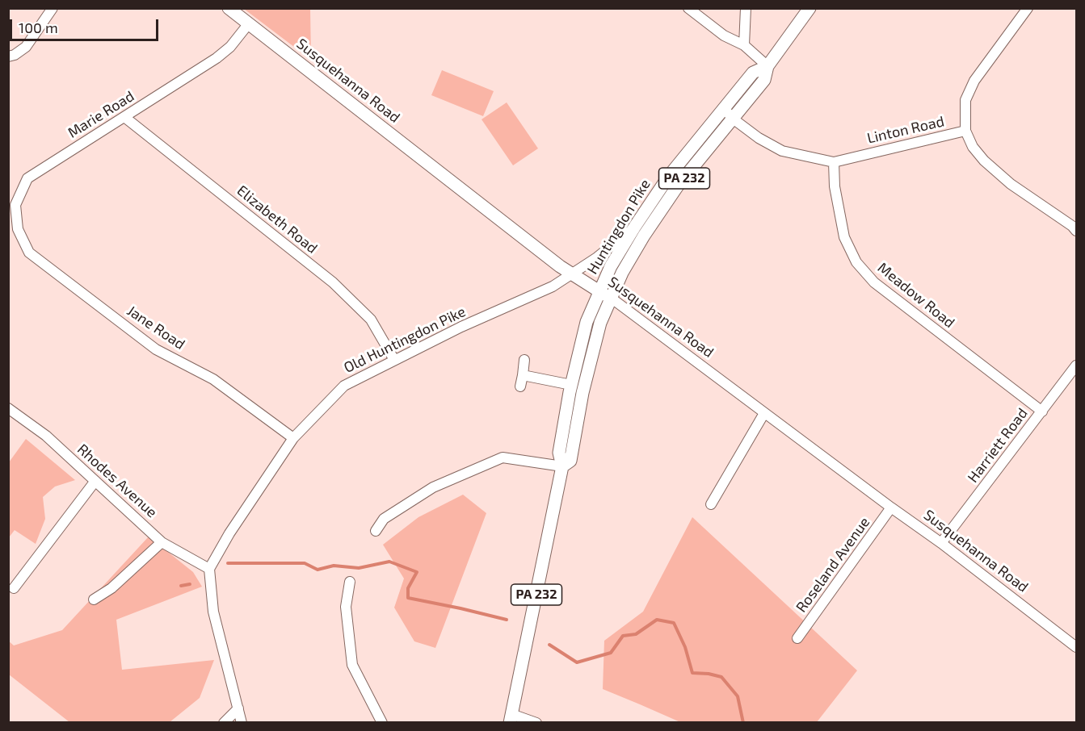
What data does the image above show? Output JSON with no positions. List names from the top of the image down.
{
  "streets": {
    "main road": ["Susquehanna Road", "PA 232", "Huntingdon Pike"],
    "street": [
      "Marie Road",
      "Linton Road",
      "Elizabeth Road",
      "Meadow Road",
      "Jane Road",
      "Old Huntingdon Pike",
      "Harriett Road",
      "Rhodes Avenue",
      "Roseland Avenue"
    ]
  },
  "crossings": [
    ["Susquehanna Road", "Marie Road"],
    ["Susquehanna Road", "Huntingdon Pike"],
    ["Susquehanna Road", "Old Huntingdon Pike"],
    ["Susquehanna Road", "Harriett Road"],
    ["Susquehanna Road", "Roseland Avenue"],
    ["Marie Road", "Elizabeth Road"],
    ["Marie Road", "Jane Road"],
    ["Linton Road", "Huntingdon Pike"],
    ["Linton Road", "Meadow Road"],
    ["Elizabeth Road", "Old Huntingdon Pike"],
    ["Huntingdon Pike", "Old Huntingdon Pike"],
    ["Meadow Road", "Harriett Road"],
    ["Jane Road", "Old Huntingdon Pike"],
    ["Old Huntingdon Pike", "Rhodes Avenue"]
  ],
  "scale_bar": "100 m"
}
